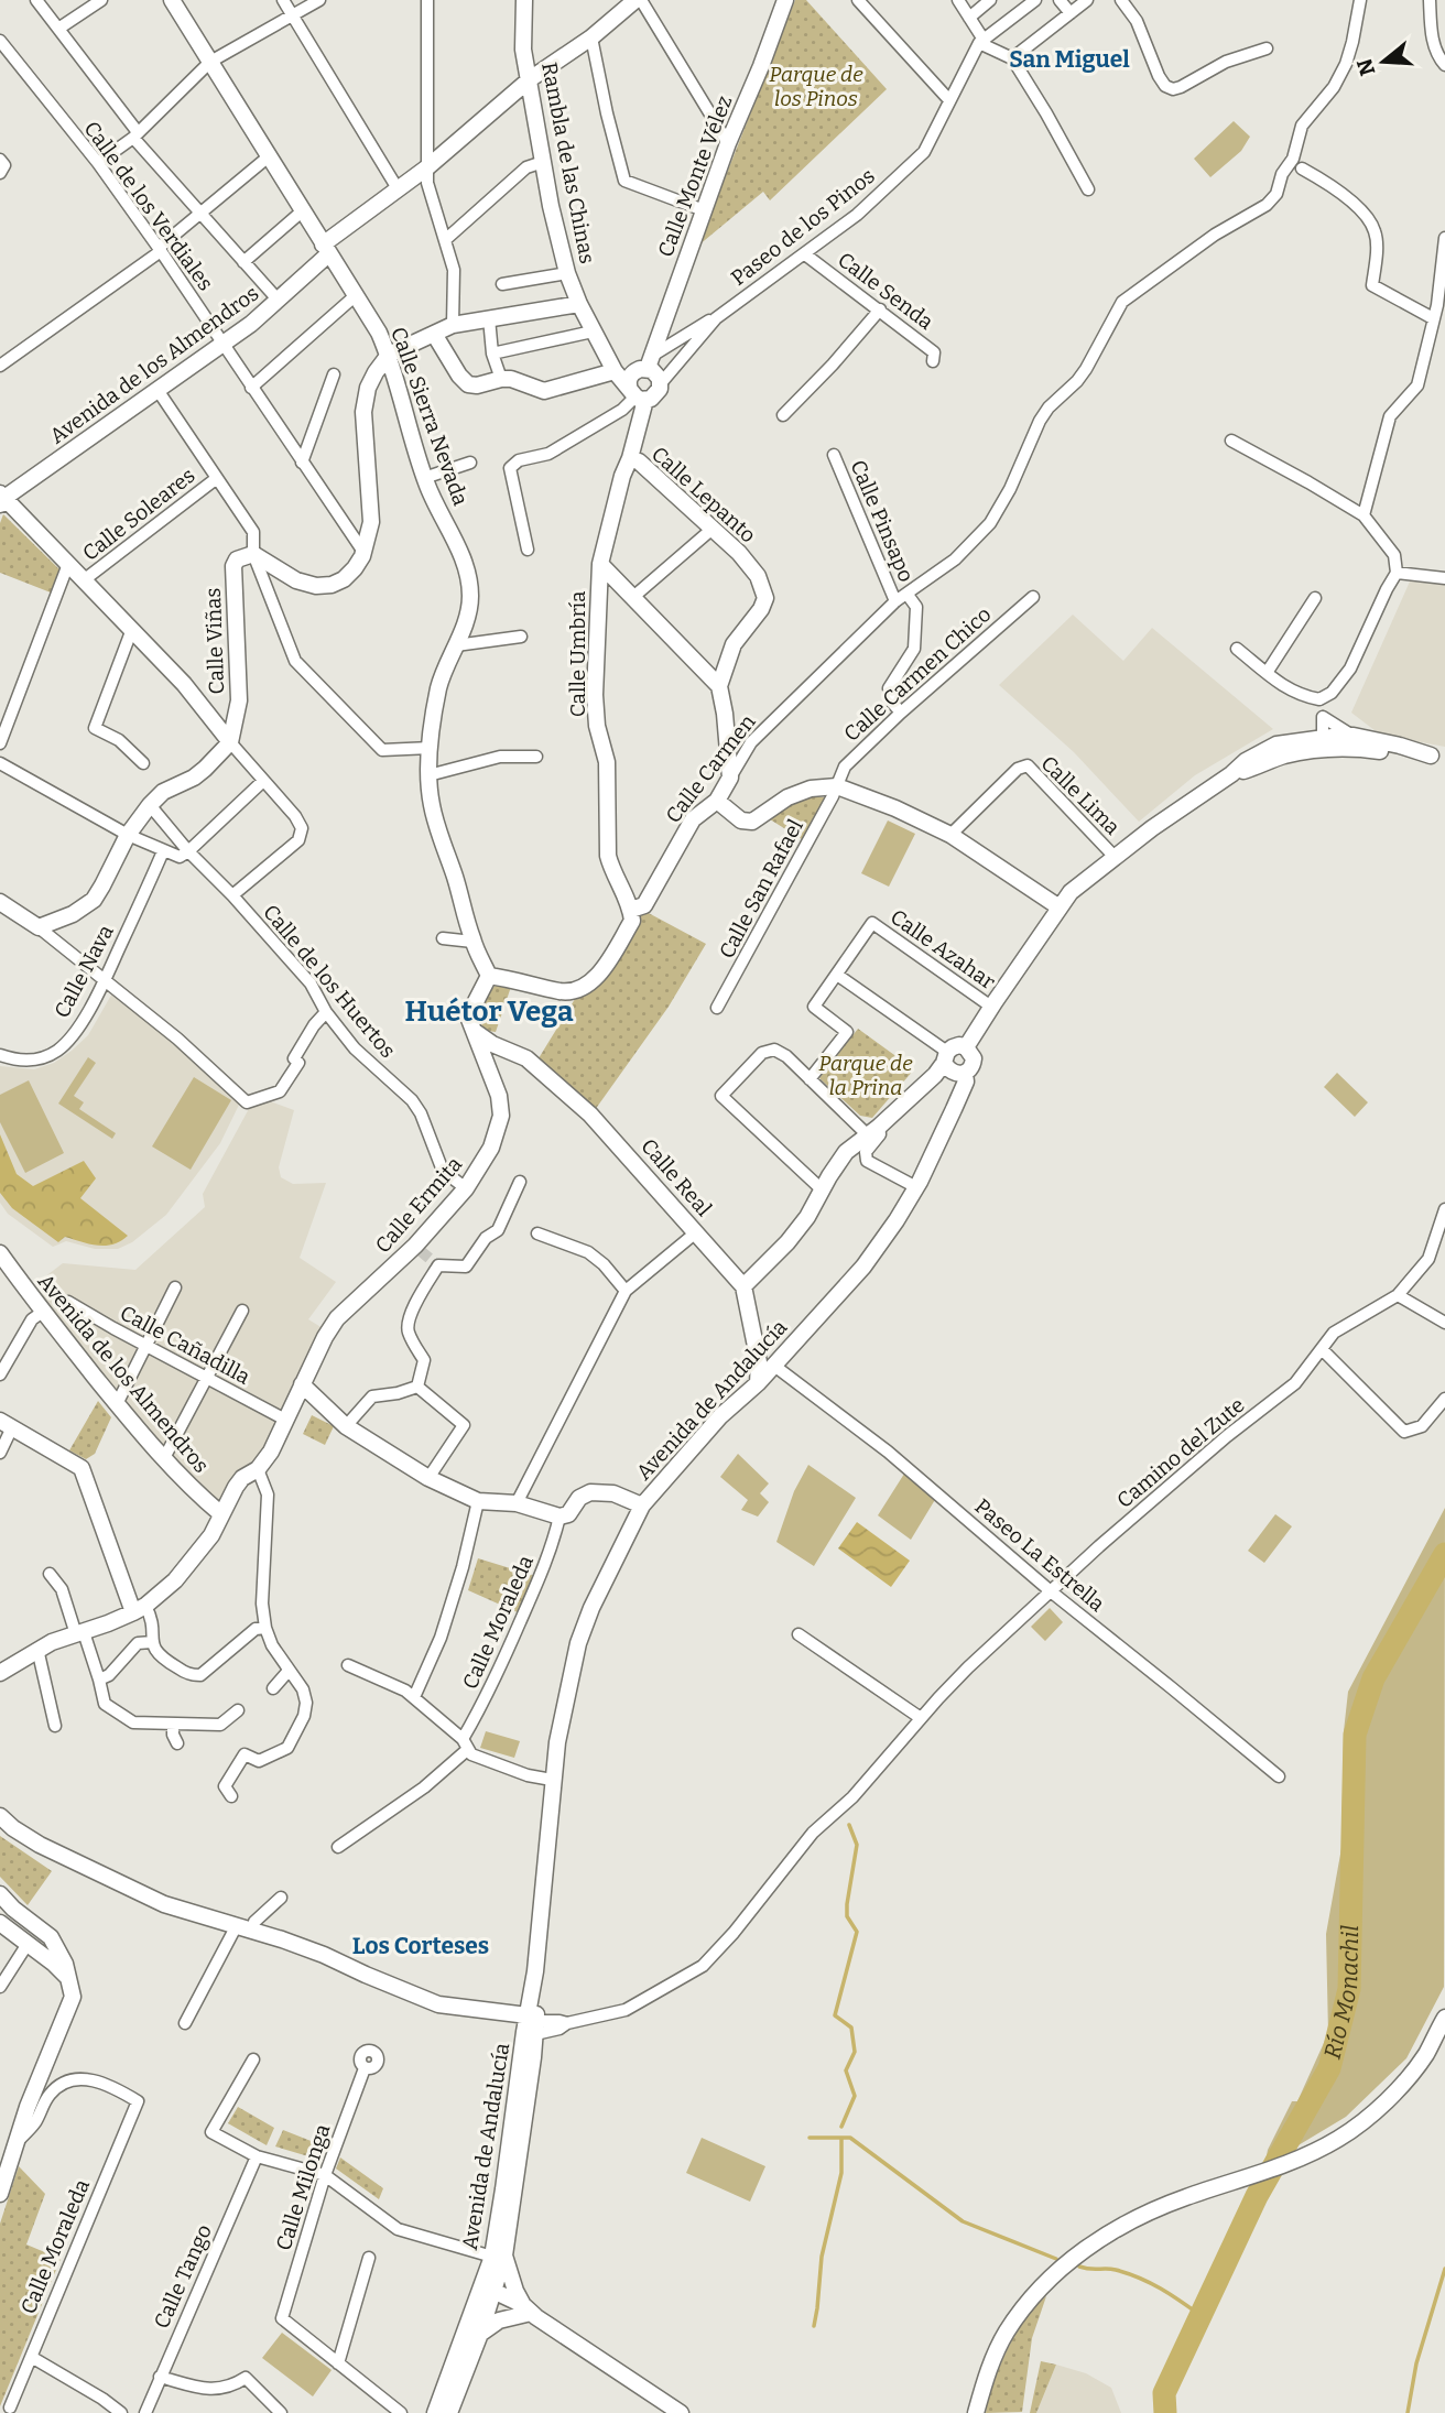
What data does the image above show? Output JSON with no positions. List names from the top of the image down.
{
  "streets": {
    "street": [
      "Rambla de las Chinas",
      "Calle Monte Vélez",
      "Calle de los Verdiales",
      "Paseo de los Pinos",
      "Calle Senda",
      "Avenida de los Almendros",
      "Calle Sierra Nevada",
      "Calle Lepanto",
      "Calle Soleares",
      "Calle Pinsapo",
      "Calle Viñas",
      "Calle Umbría",
      "Calle Carmen Chico",
      "Calle Carmen",
      "Calle Lima",
      "Calle San Rafael",
      "Calle Azahar",
      "Calle Nava",
      "Calle de los Huertos",
      "Calle Real",
      "Calle Ermita",
      "Calle Cañadilla",
      "Avenida de Andalucía",
      "Camino del Zute",
      "Paseo La Estrella",
      "Calle Moraleda",
      "Calle Milonga",
      "Calle Tango"
    ]
  },
  "crossings": [
    ["Rambla de las Chinas", "Avenida de los Almendros"],
    ["Calle Monte Vélez", "Paseo de los Pinos"],
    ["Calle de los Verdiales", "Avenida de los Almendros"],
    ["Paseo de los Pinos", "Calle Senda"],
    ["Avenida de los Almendros", "Calle Sierra Nevada"],
    ["Avenida de los Almendros", "Calle Ermita"],
    ["Calle Sierra Nevada", "Calle Carmen"],
    ["Calle Sierra Nevada", "Calle Real"],
    ["Calle Lepanto", "Calle Umbría"],
    ["Calle Pinsapo", "Calle Carmen"],
    ["Calle Umbría", "Calle Carmen"],
    ["Calle Carmen Chico", "Calle San Rafael"],
    ["Calle Carmen", "Calle Real"],
    ["Calle de los Huertos", "Calle Ermita"],
    ["Calle Real", "Calle Ermita"],
    ["Calle Real", "Avenida de Andalucía"],
    ["Calle Ermita", "Calle Cañadilla"],
    ["Avenida de Andalucía", "Camino del Zute"],
    ["Avenida de Andalucía", "Paseo La Estrella"],
    ["Camino del Zute", "Paseo La Estrella"]
  ],
  "districts": ["San Miguel", "Huétor Vega", "Los Corteses"],
  "water": ["Río Monachil"],
  "parks": ["Parque de los Pinos", "Parque de la Prina"],
  "north": "left"
}
